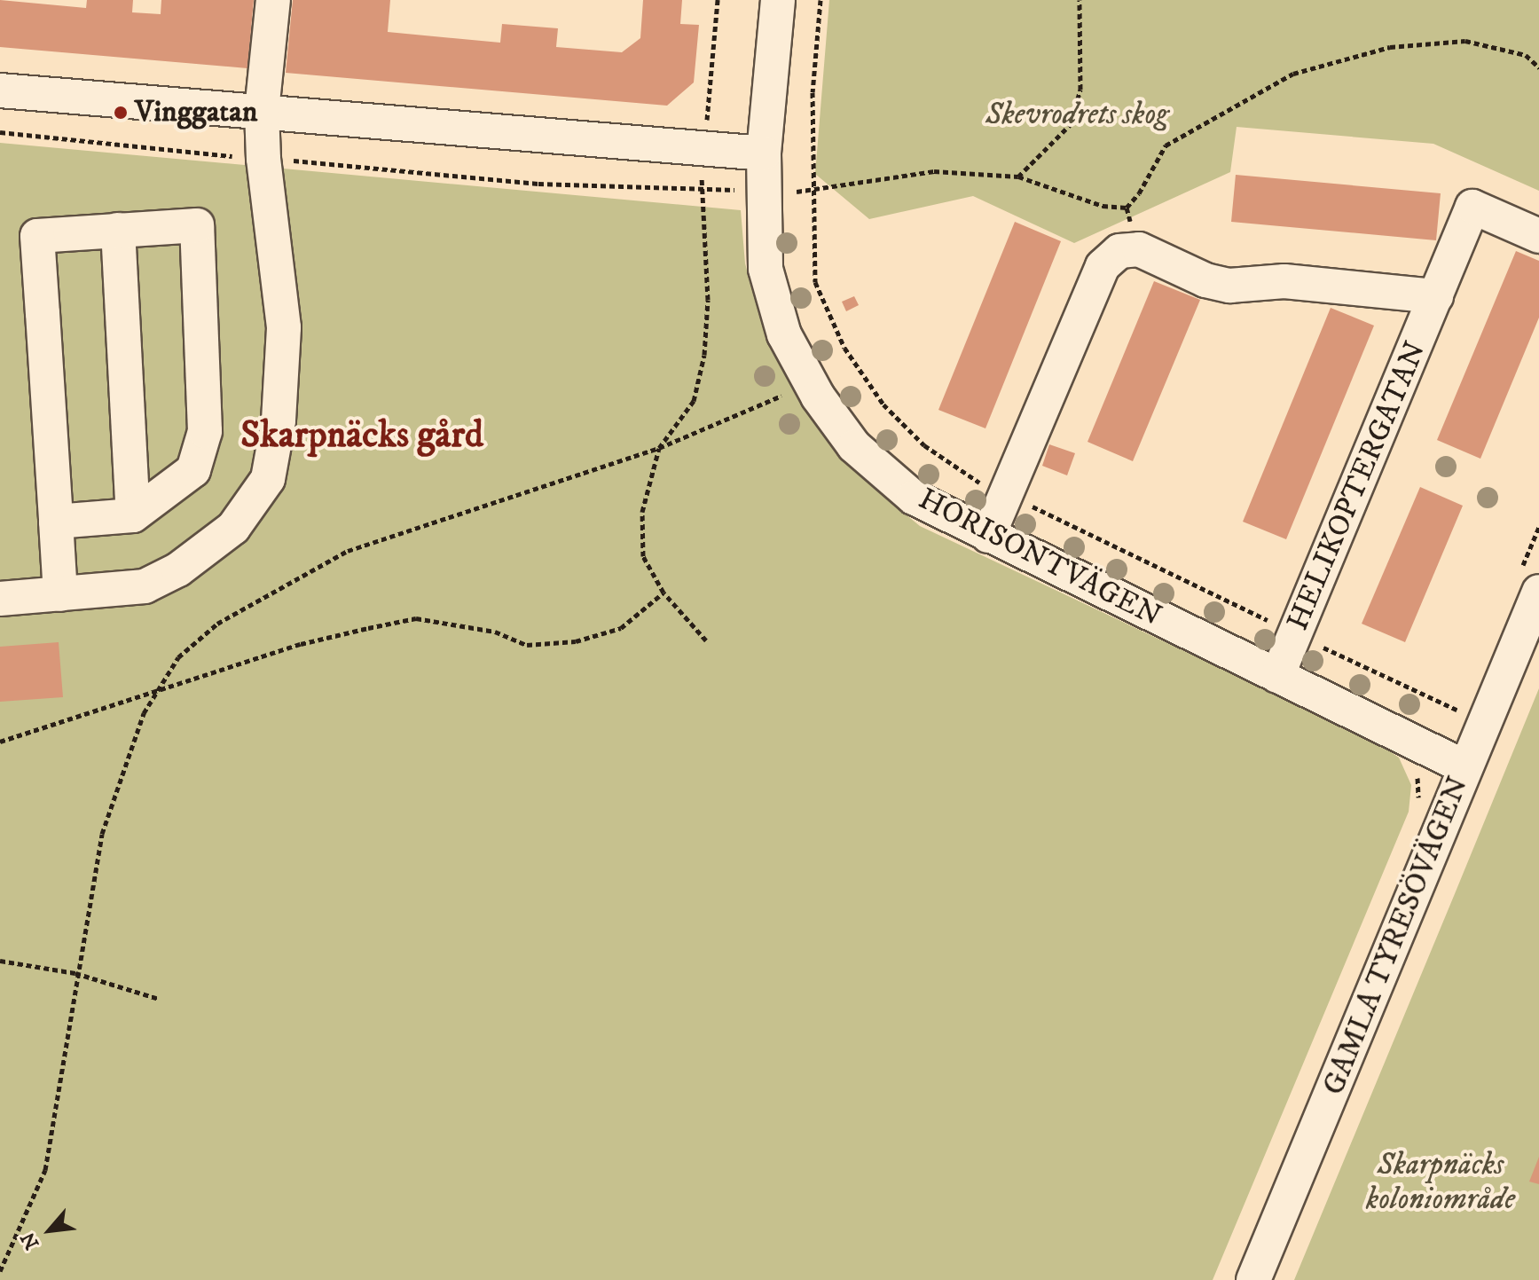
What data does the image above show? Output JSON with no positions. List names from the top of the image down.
{
  "streets": {
    "street": ["HELIKOPTERGATAN", "HORISONTVÄGEN", "GAMLA TYRESÖVÄGEN"]
  },
  "crossings": [
    ["HELIKOPTERGATAN", "HORISONTVÄGEN"],
    ["HORISONTVÄGEN", "GAMLA TYRESÖVÄGEN"]
  ],
  "districts": ["Skarpnäcks gård"],
  "parks": ["Skevrodrets skog", "Skarpnäcks koloniområde"],
  "places": ["Vinggatan"],
  "north": "bottom left"
}
